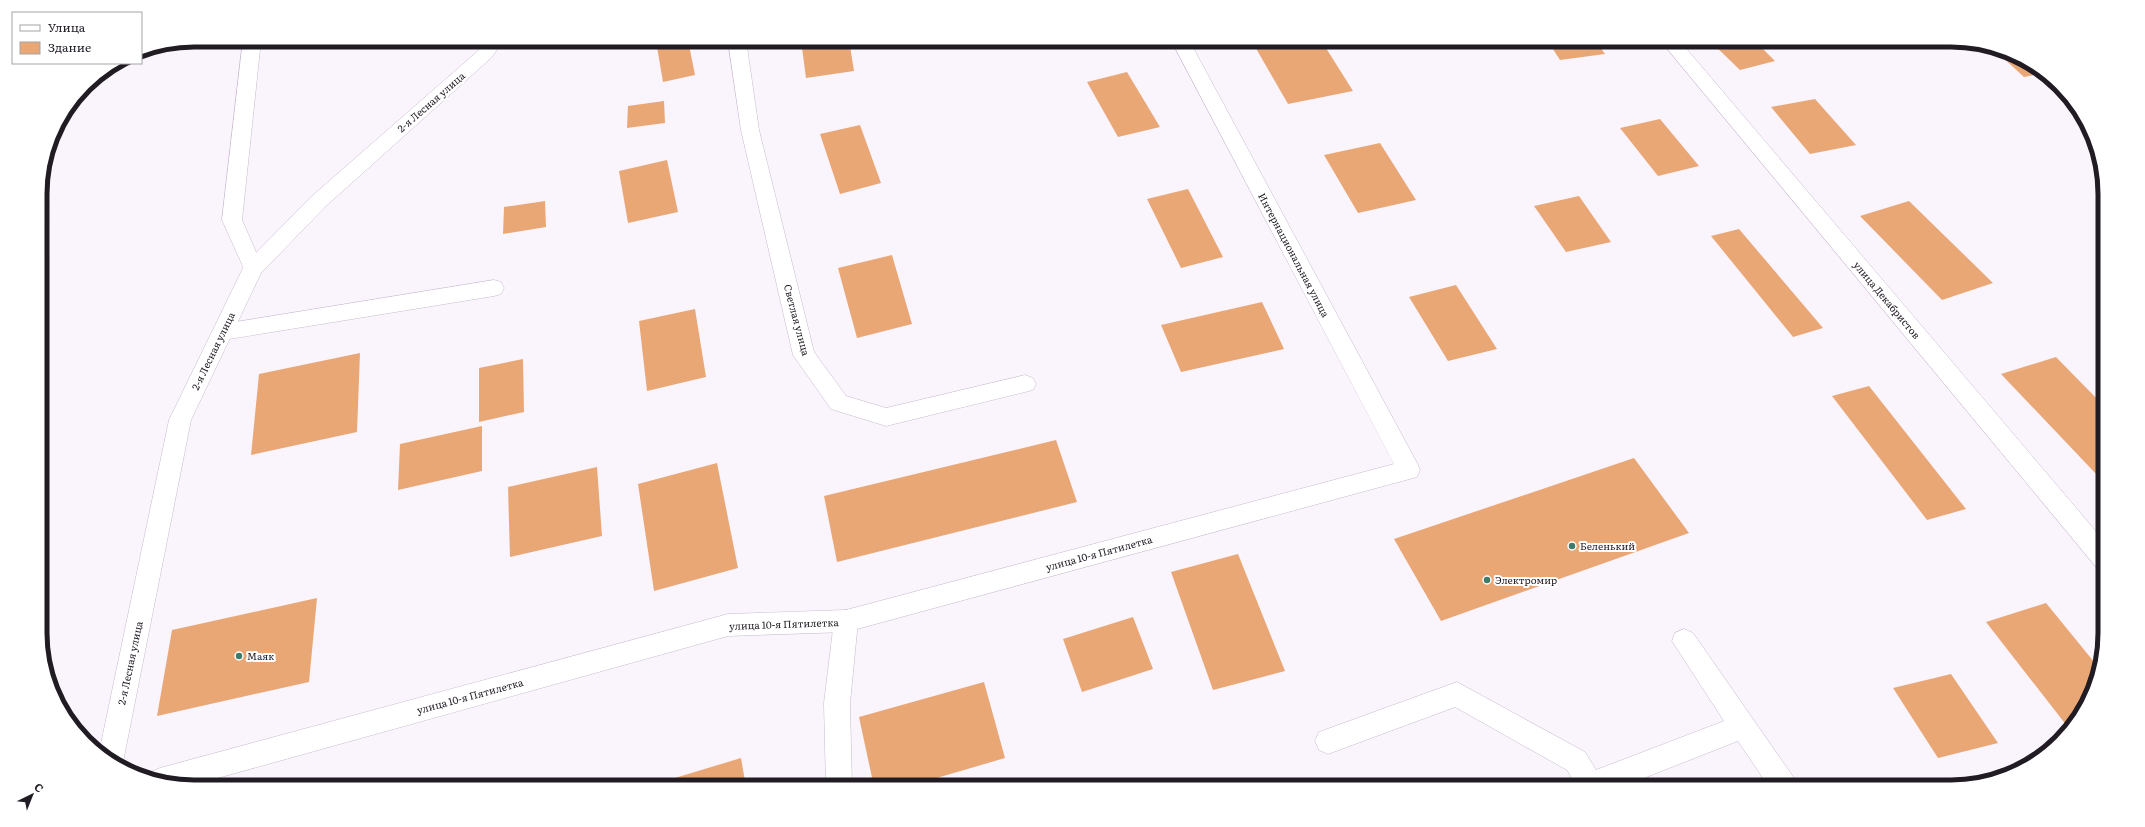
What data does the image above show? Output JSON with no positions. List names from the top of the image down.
{
  "streets": {
    "street": [
      "2-я Лесная улица",
      "Интернациональная улица",
      "улица Декабристов",
      "Светлая улица",
      "улица 10-я Пятилетка"
    ]
  },
  "crossings": [
    ["Интернациональная улица", "улица 10-я Пятилетка"]
  ],
  "places": ["Беленький", "Электромир", "Маяк"],
  "legend": ["Улица", "Здание"],
  "north": "top right"
}
